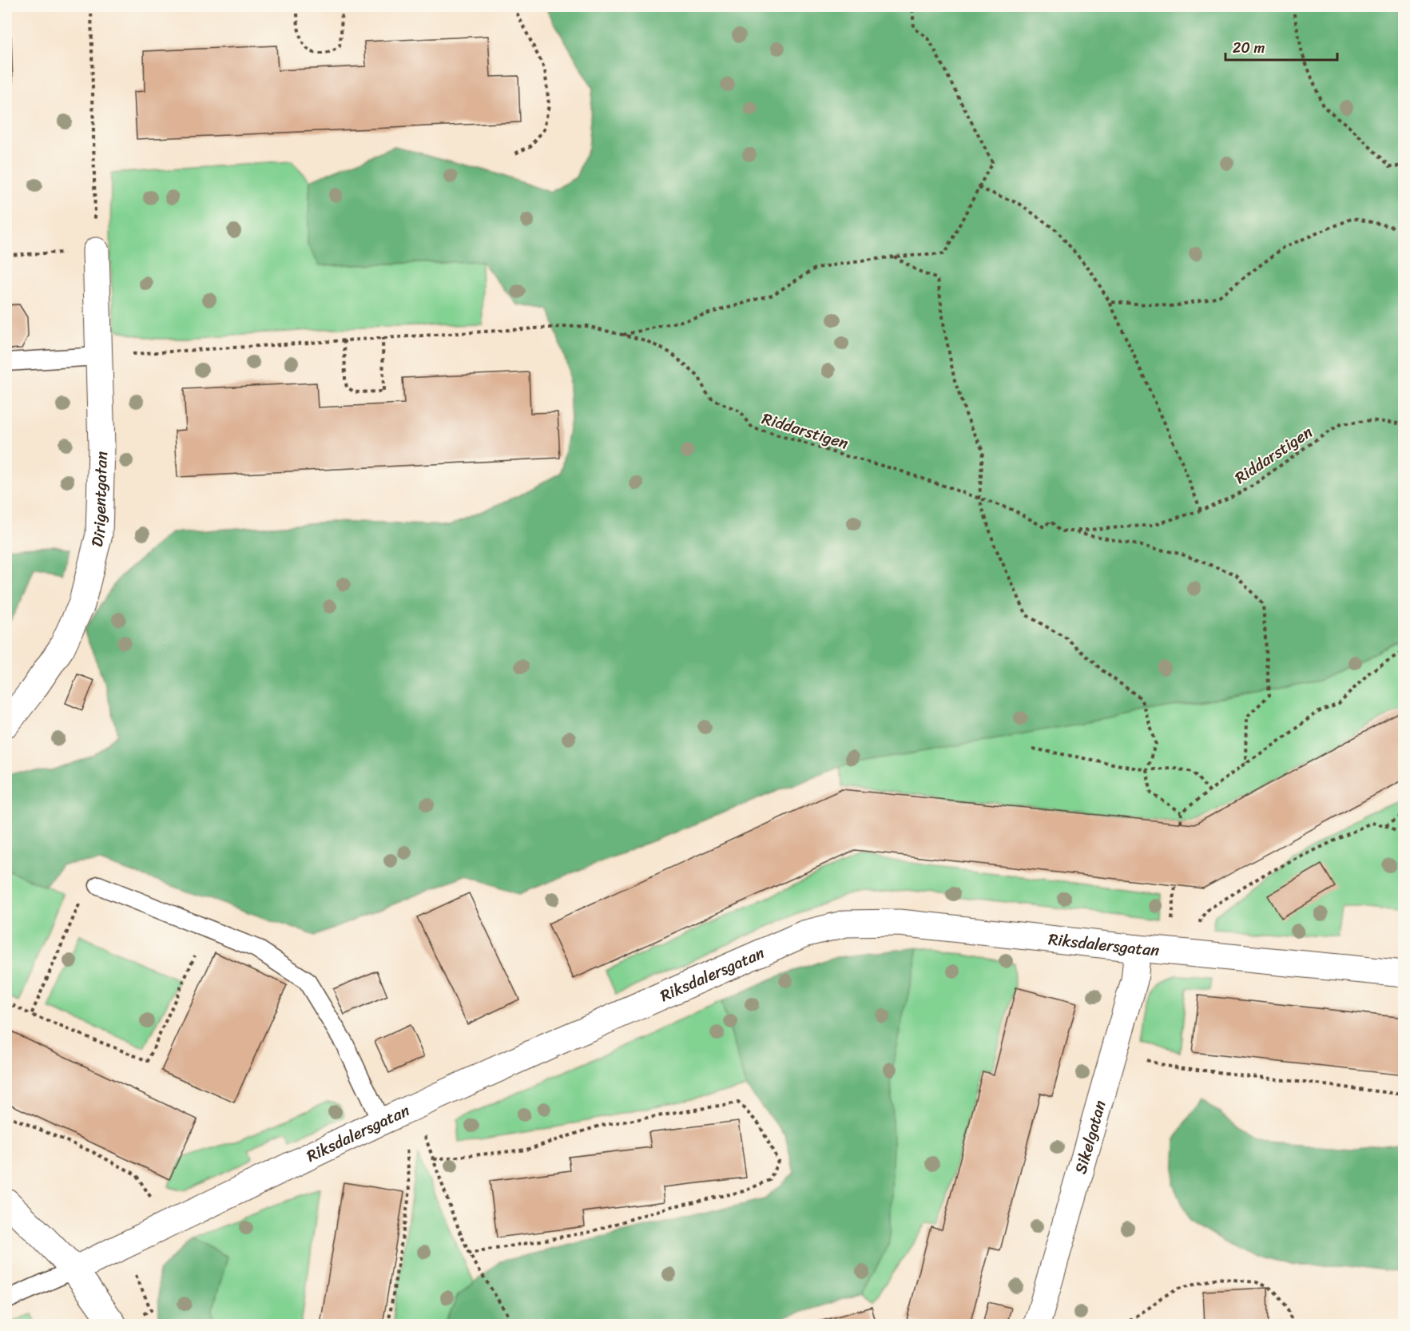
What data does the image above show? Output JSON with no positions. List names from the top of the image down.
{
  "streets": {
    "street": ["Dirigentgatan", "Riksdalersgatan", "Sikelgatan"],
    "path": ["Riddarstigen"]
  },
  "crossings": [
    ["Riddarstigen", "Dirigentgatan"],
    ["Riksdalersgatan", "Sikelgatan"]
  ],
  "scale_bar": "20 m"
}
